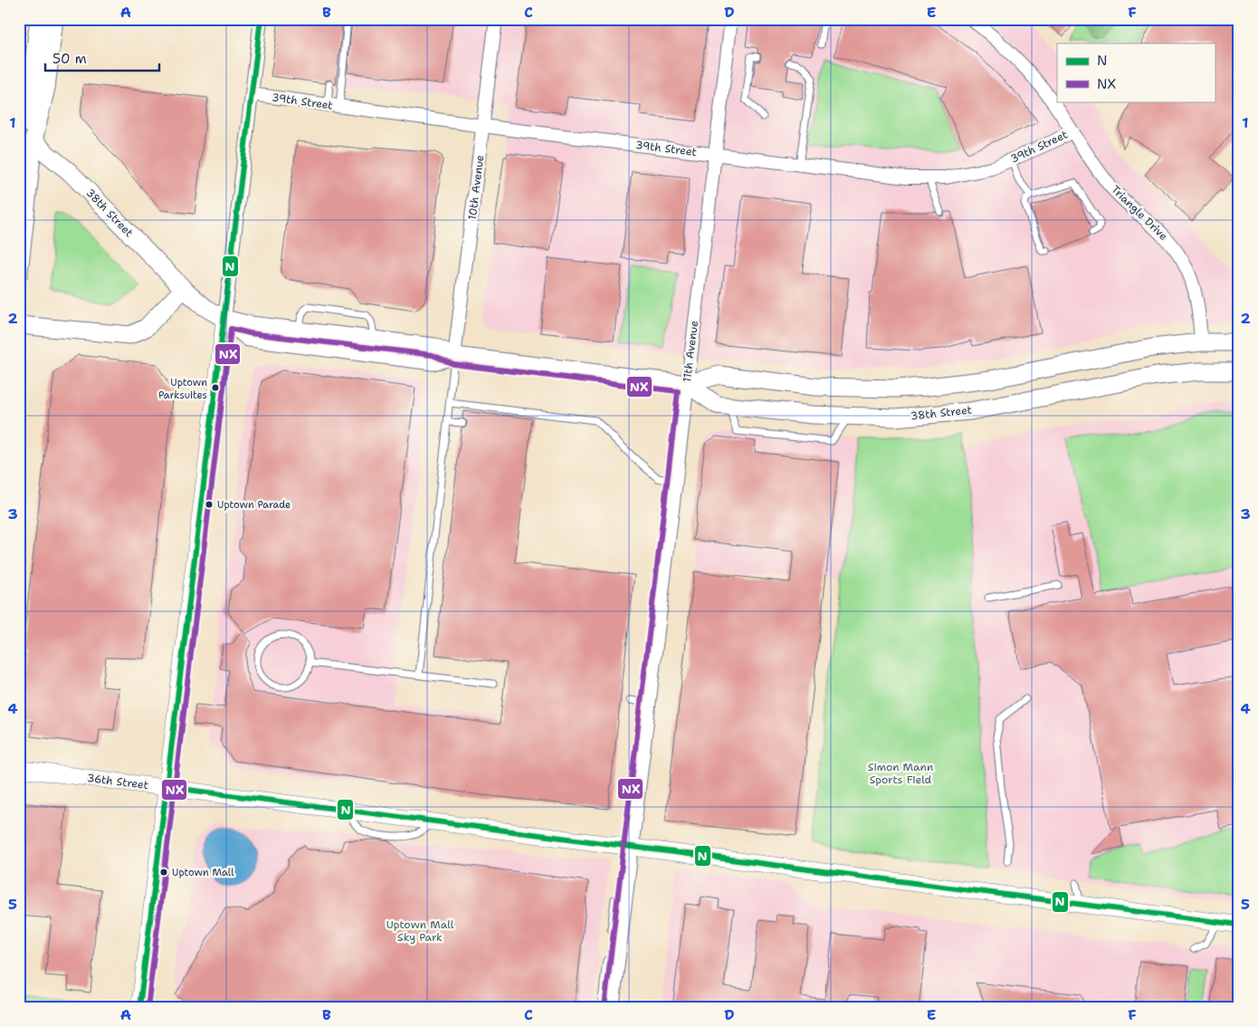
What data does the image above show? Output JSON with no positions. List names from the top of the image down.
{
  "streets": {
    "main road": ["38th Street"],
    "street": [
      "39th Street",
      "10th Avenue",
      "Triangle Drive",
      "11th Avenue",
      "36th Street"
    ]
  },
  "crossings": [
    ["39th Street", "10th Avenue"],
    ["39th Street", "Triangle Drive"],
    ["39th Street", "11th Avenue"],
    ["10th Avenue", "38th Street"],
    ["38th Street", "Triangle Drive"],
    ["38th Street", "11th Avenue"],
    ["11th Avenue", "36th Street"]
  ],
  "parks": ["Simon Mann Sports Field", "Uptown Mall Sky Park"],
  "places": ["Uptown Parksuites", "Uptown Parade", "Uptown Mall"],
  "lines": ["transit line N", "transit line NX"],
  "legend": ["N", "NX"],
  "scale_bar": "50 m",
  "grid": {
    "columns": [
      "A",
      "B",
      "C",
      "D",
      "E",
      "F"
    ],
    "rows": [
      "1",
      "2",
      "3",
      "4",
      "5"
    ]
  }
}
